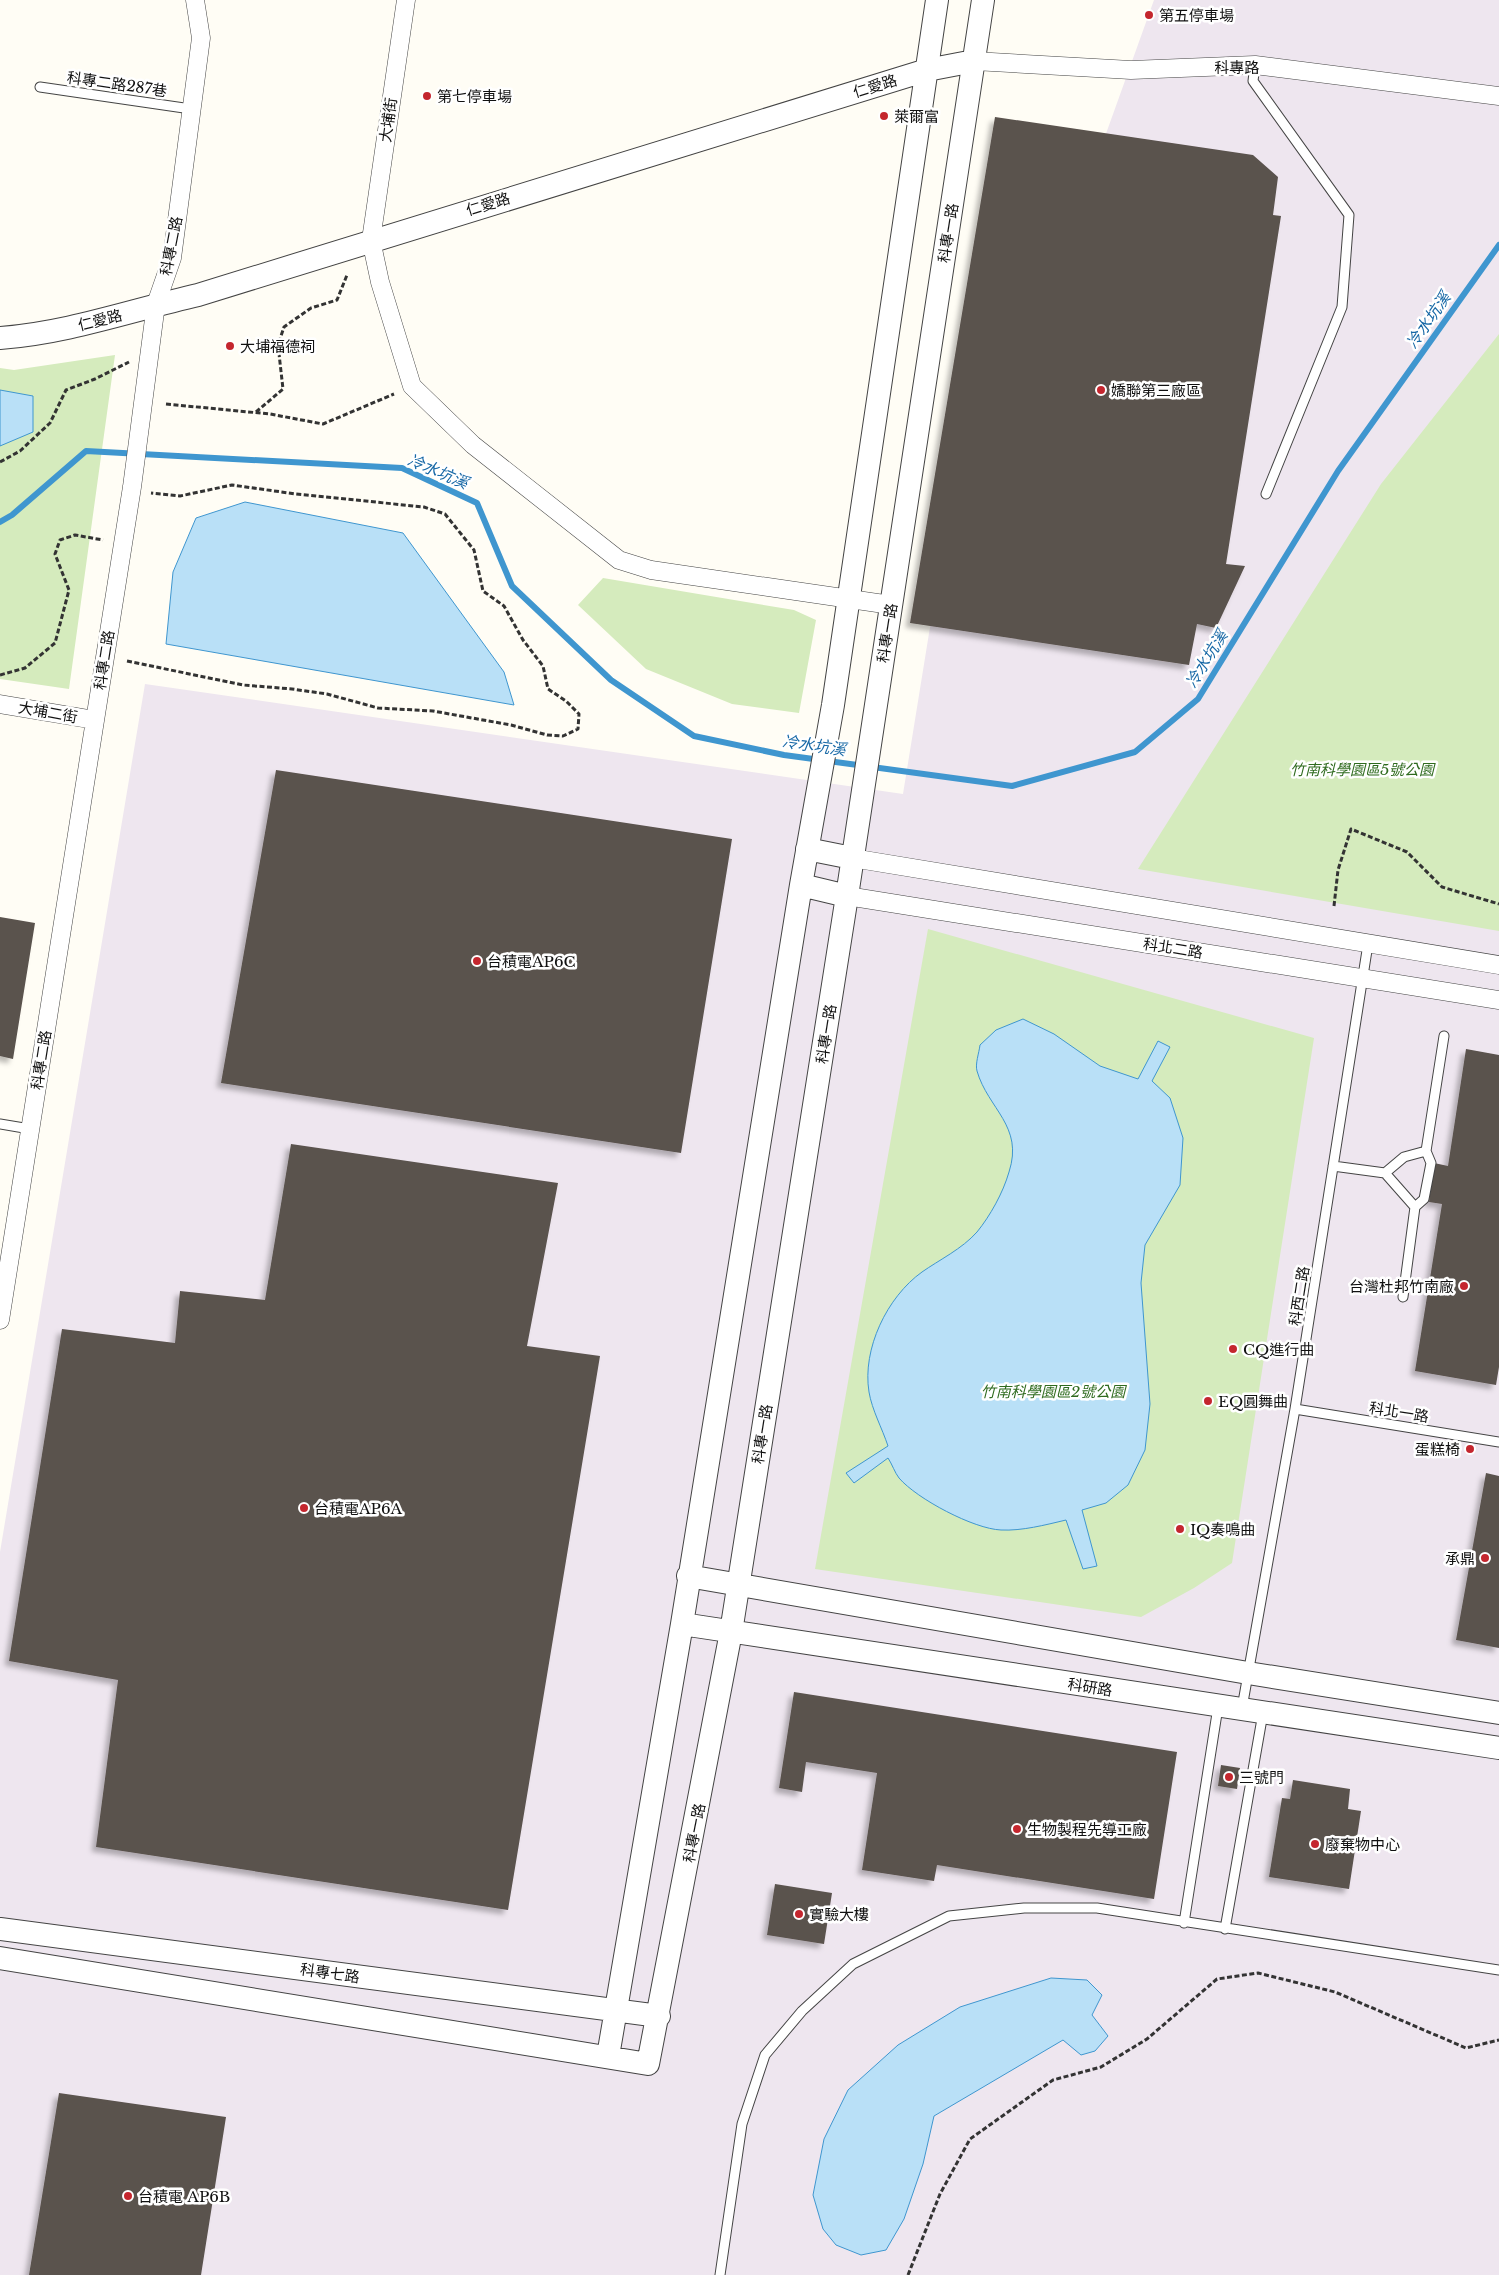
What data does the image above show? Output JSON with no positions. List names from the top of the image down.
{
  "streets": {
    "street": [
      "科專路",
      "仁愛路",
      "大埔街",
      "科專一路",
      "科專二路",
      "大埔二街",
      "科北二路",
      "科研路",
      "科專七路"
    ],
    "lane": ["科專二路287巷", "科西二路", "科北一路"]
  },
  "crossings": [
    ["科專路", "仁愛路"],
    ["科專路", "科專一路"],
    ["科專二路287巷", "科專二路"],
    ["仁愛路", "大埔街"],
    ["仁愛路", "科專一路"],
    ["仁愛路", "科專二路"],
    ["科專一路", "科北二路"],
    ["科專一路", "科研路"],
    ["科專一路", "科專七路"],
    ["科專二路", "大埔二街"],
    ["科北二路", "科西二路"],
    ["科西二路", "科北一路"],
    ["科西二路", "科研路"]
  ],
  "water": ["冷水坑溪"],
  "parks": ["竹南科學園區5號公園", "竹南科學園區2號公園"],
  "places": [
    "第五停車場",
    "第七停車場",
    "萊爾富",
    "大埔福德祠",
    "嬌聯第三廠區",
    "台積電AP6C",
    "台灣杜邦竹南廠",
    "CQ進行曲",
    "EQ圓舞曲",
    "蛋糕椅",
    "台積電AP6A",
    "IQ奏鳴曲",
    "承鼎",
    "三號門",
    "生物製程先導工廠",
    "廢棄物中心",
    "實驗大樓",
    "台積電 AP6B"
  ]
}
